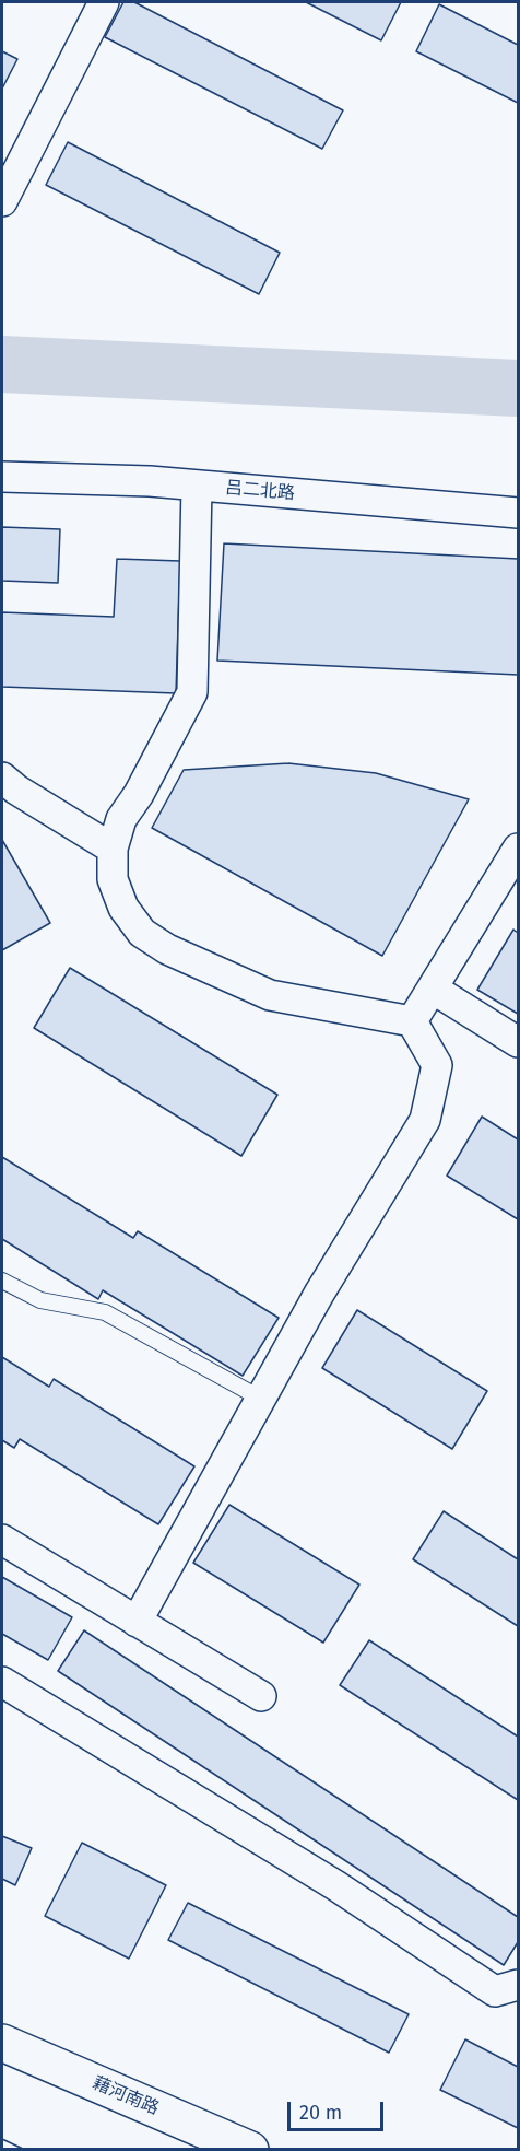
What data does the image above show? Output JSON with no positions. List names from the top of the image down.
{
  "streets": {
    "main road": ["藉河南路"],
    "street": ["吕二北路"]
  },
  "scale_bar": "20 m"
}
